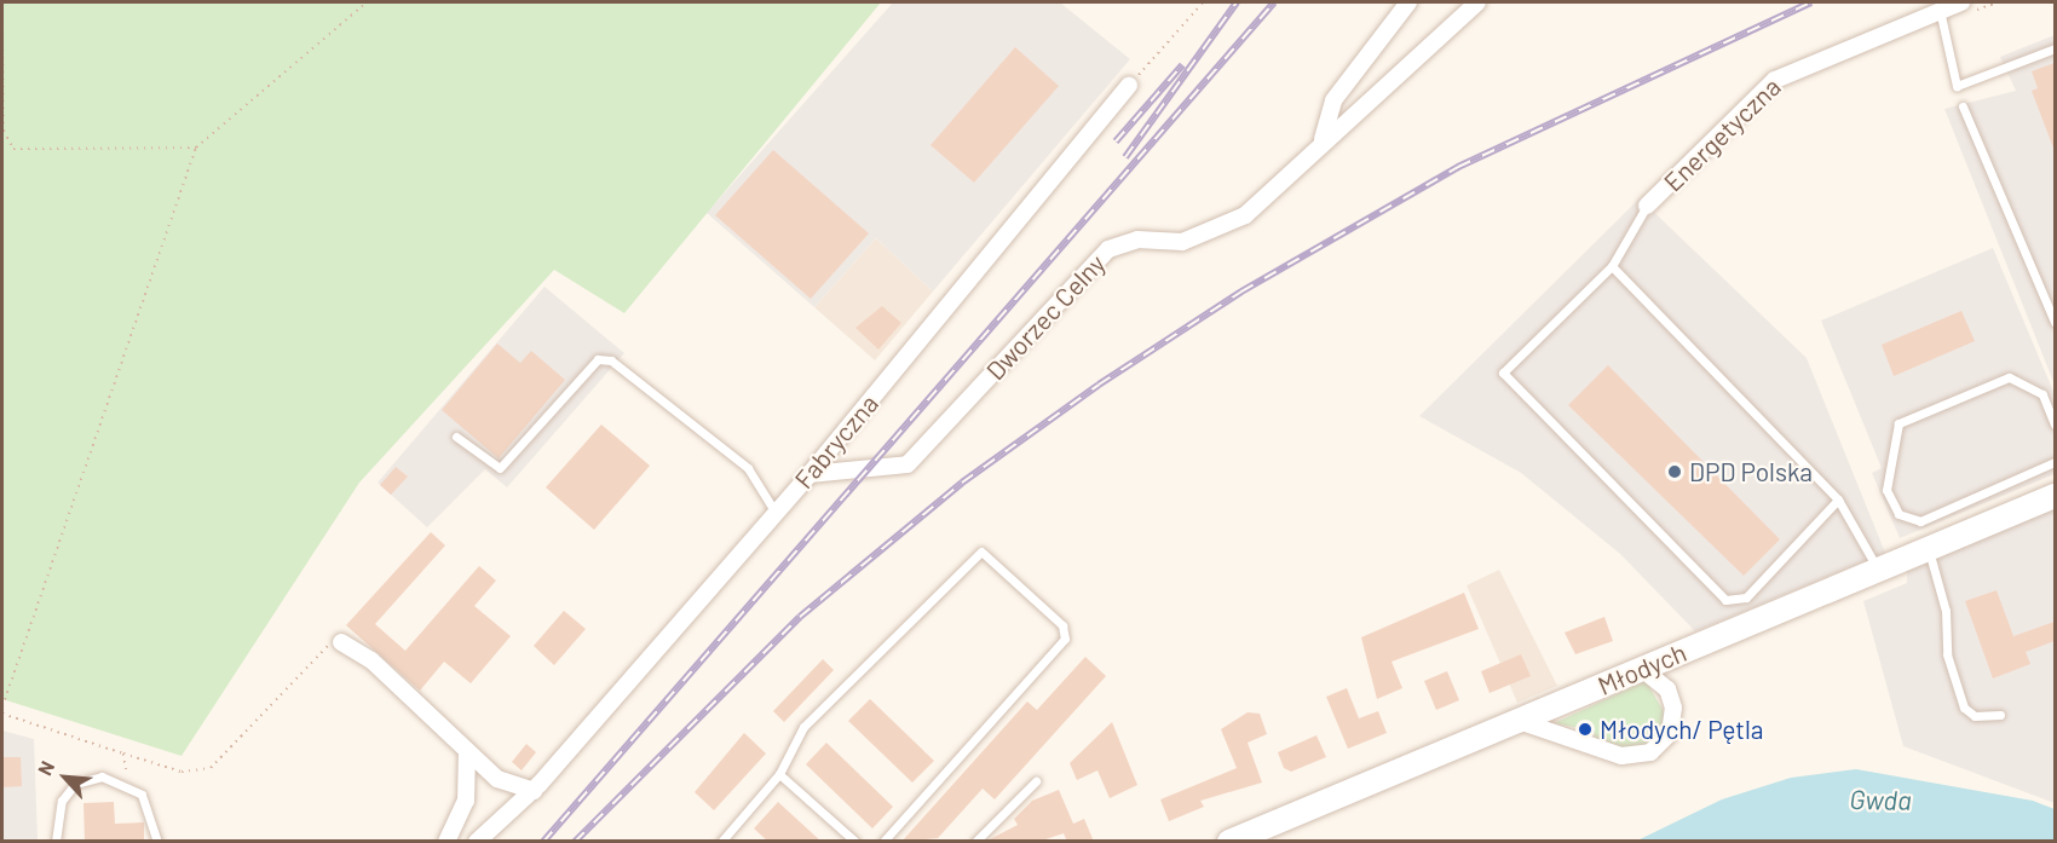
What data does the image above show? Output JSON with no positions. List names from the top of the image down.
{
  "streets": {
    "street": [
      "Energetyczna",
      "Dworzec Celny",
      "Fabryczna",
      "Młodych"
    ]
  },
  "crossings": [
    ["Dworzec Celny", "Fabryczna"]
  ],
  "water": ["Gwda"],
  "places": ["DPD Polska", "Młodych/ Pętla"],
  "north": "top left"
}
